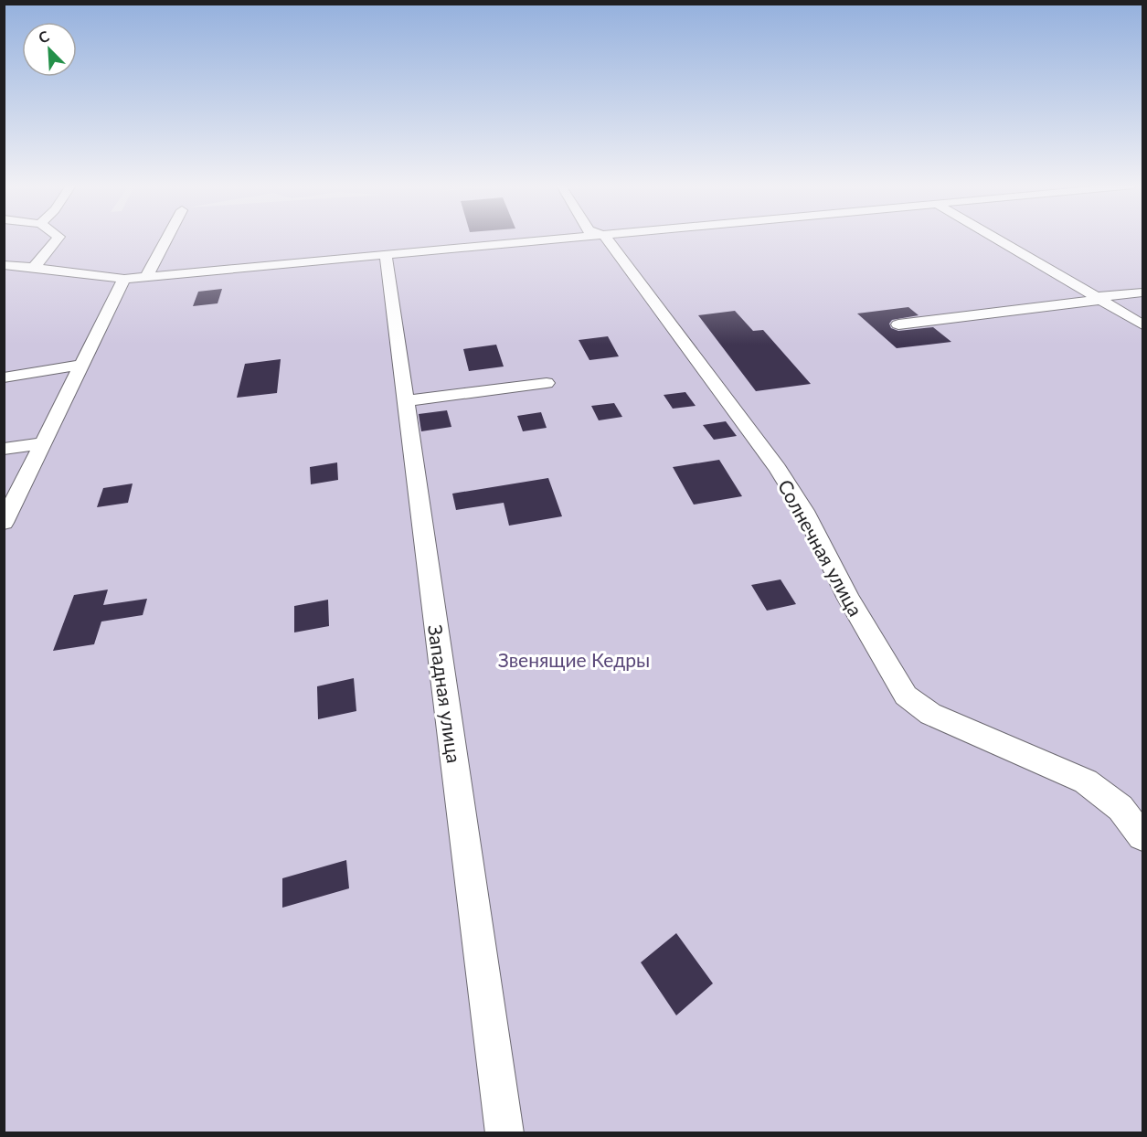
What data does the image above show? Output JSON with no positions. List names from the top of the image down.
{
  "streets": {
    "street": ["Солнечная улица", "Западная улица"]
  },
  "parks": ["Звенящие Кедры"],
  "north": "top left"
}
